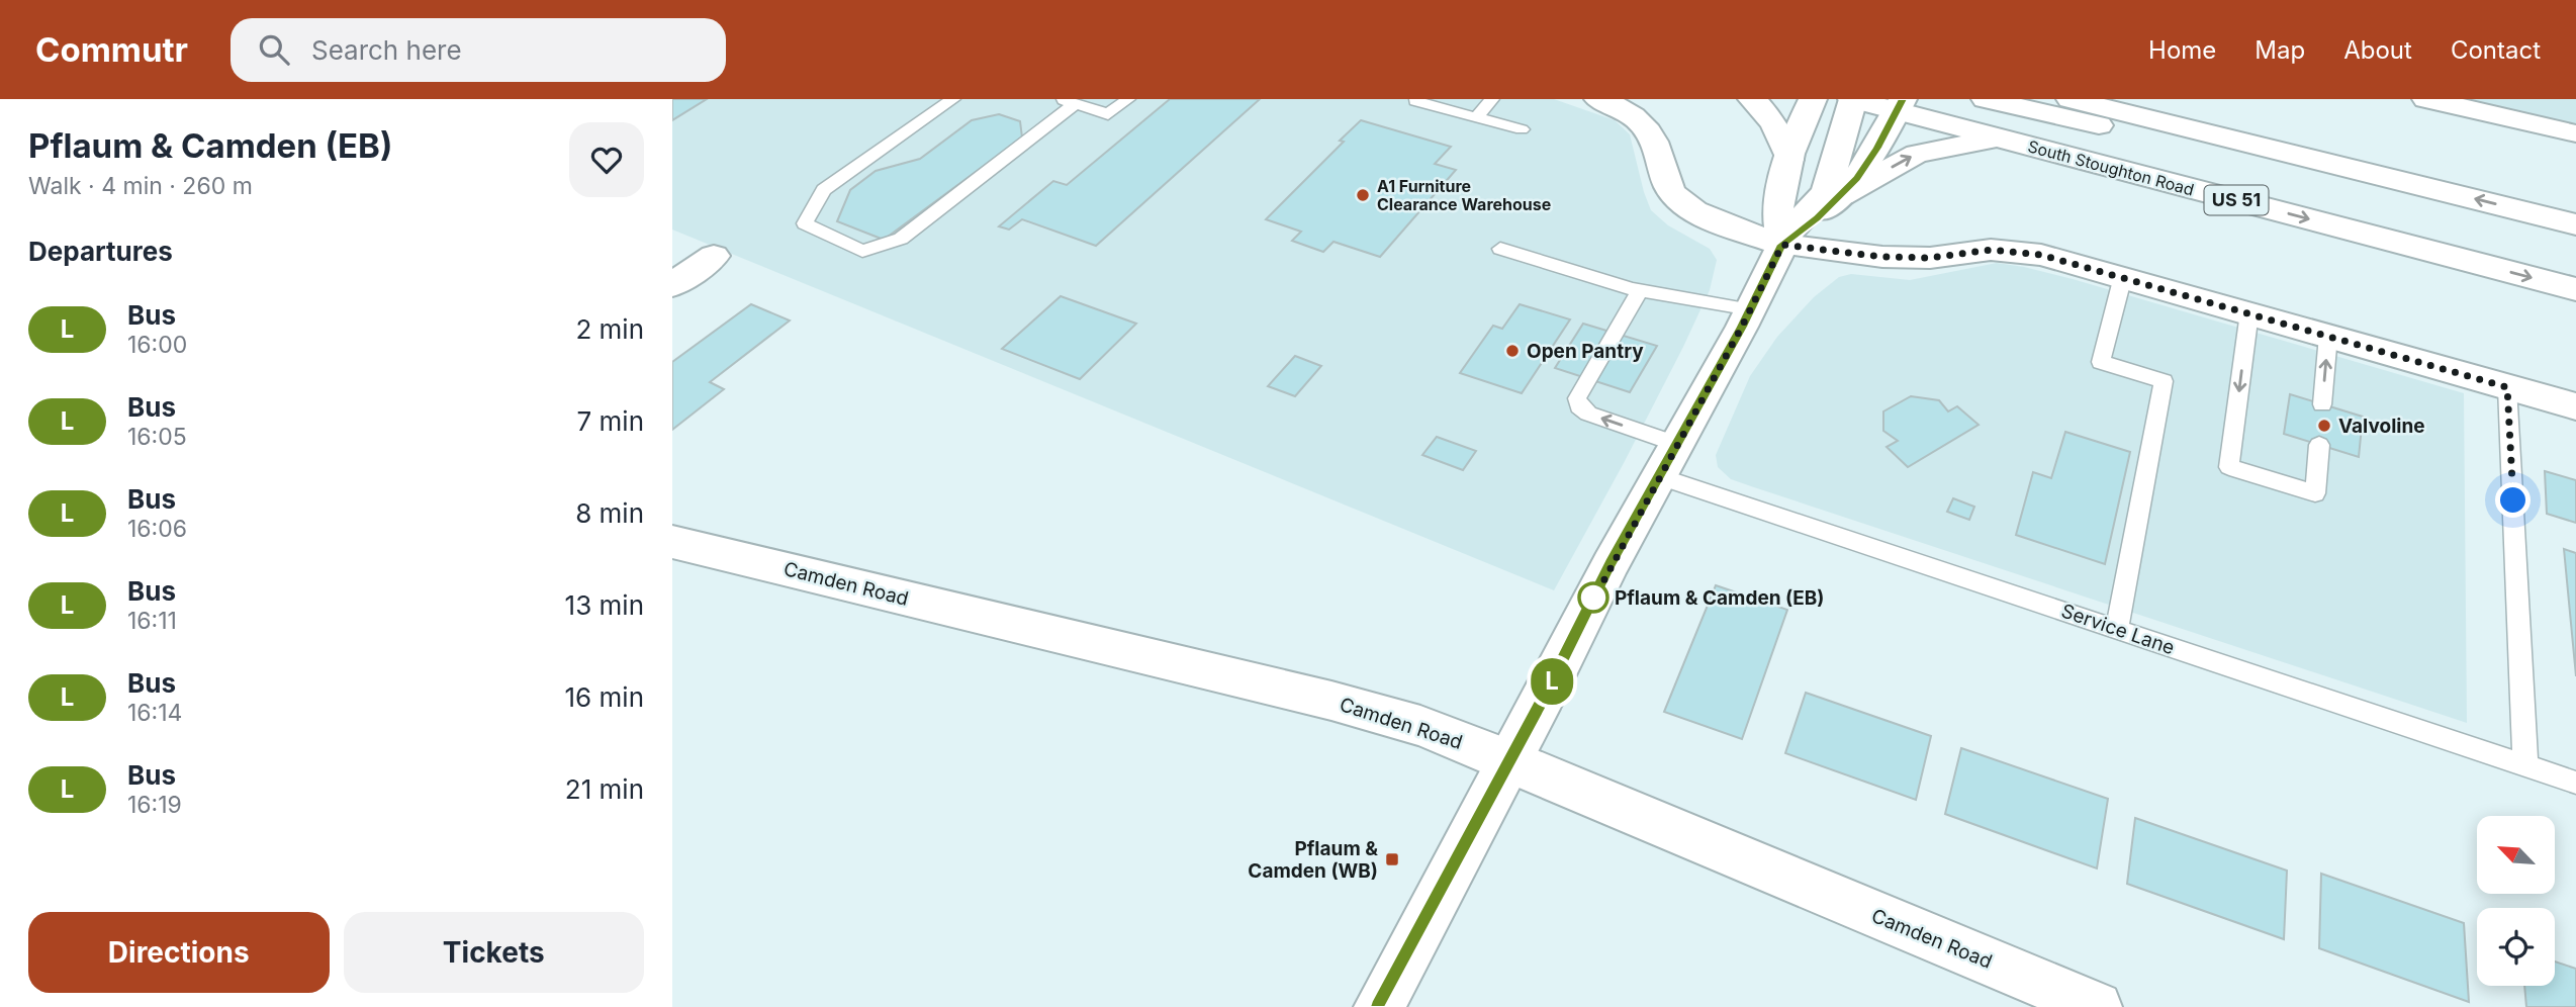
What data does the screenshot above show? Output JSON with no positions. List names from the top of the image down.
{
  "streets": {
    "street": ["South Stoughton Road", "US 51", "Camden Road"],
    "lane": ["Service Lane"]
  },
  "places": {
    "other": [
      "A1 Furniture Clearance Warehouse",
      "Open Pantry",
      "Valvoline",
      "Pflaum & Camden (EB)"
    ],
    "transit": ["Pflaum & Camden (WB)"]
  },
  "lines": ["bus line L"],
  "north": "top left",
  "page": {
    "header": "Commutr",
    "search": "Search here",
    "nav": [
      "Home",
      "Map",
      "About",
      "Contact"
    ],
    "heading": [
      ["Pflaum & Camden (EB)", "Walk · 4 min · 260 m"],
      "Departures"
    ],
    "on_map": "L",
    "list": [
      {
        "mark": "L",
        "name": "Bus",
        "note": "16:00",
        "value": "2 min"
      },
      {
        "mark": "L",
        "name": "Bus",
        "note": "16:05",
        "value": "7 min"
      },
      {
        "mark": "L",
        "name": "Bus",
        "note": "16:06",
        "value": "8 min"
      },
      {
        "mark": "L",
        "name": "Bus",
        "note": "16:11",
        "value": "13 min"
      },
      {
        "mark": "L",
        "name": "Bus",
        "note": "16:14",
        "value": "16 min"
      },
      {
        "mark": "L",
        "name": "Bus",
        "note": "16:19",
        "value": "21 min"
      }
    ],
    "buttons": ["Directions", "Tickets"]
  }
}
